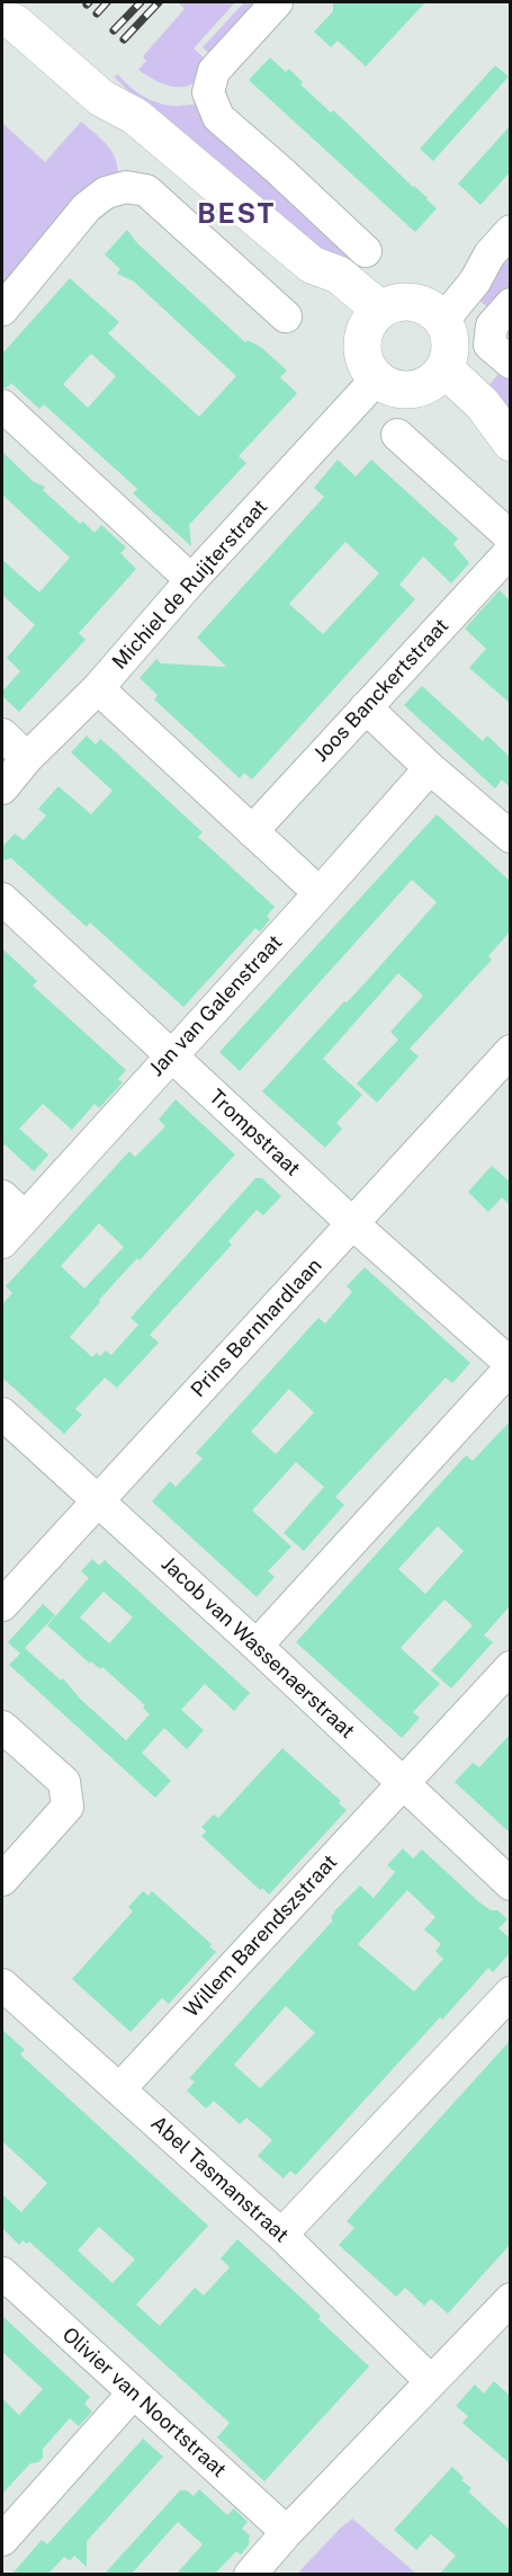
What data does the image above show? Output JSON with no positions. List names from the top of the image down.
{
  "streets": {
    "street": [
      "Michiel de Ruijterstraat",
      "Joos Banckertstraat",
      "Jan van Galenstraat",
      "Trompstraat",
      "Prins Bernhardlaan",
      "Jacob van Wassenaerstraat",
      "Willem Barendszstraat",
      "Abel Tasmanstraat",
      "Olivier van Noortstraat"
    ]
  },
  "crossings": [
    ["Jan van Galenstraat", "Trompstraat"],
    ["Trompstraat", "Prins Bernhardlaan"],
    ["Prins Bernhardlaan", "Jacob van Wassenaerstraat"],
    ["Jacob van Wassenaerstraat", "Willem Barendszstraat"],
    ["Willem Barendszstraat", "Abel Tasmanstraat"]
  ],
  "districts": ["BEST"]
}
